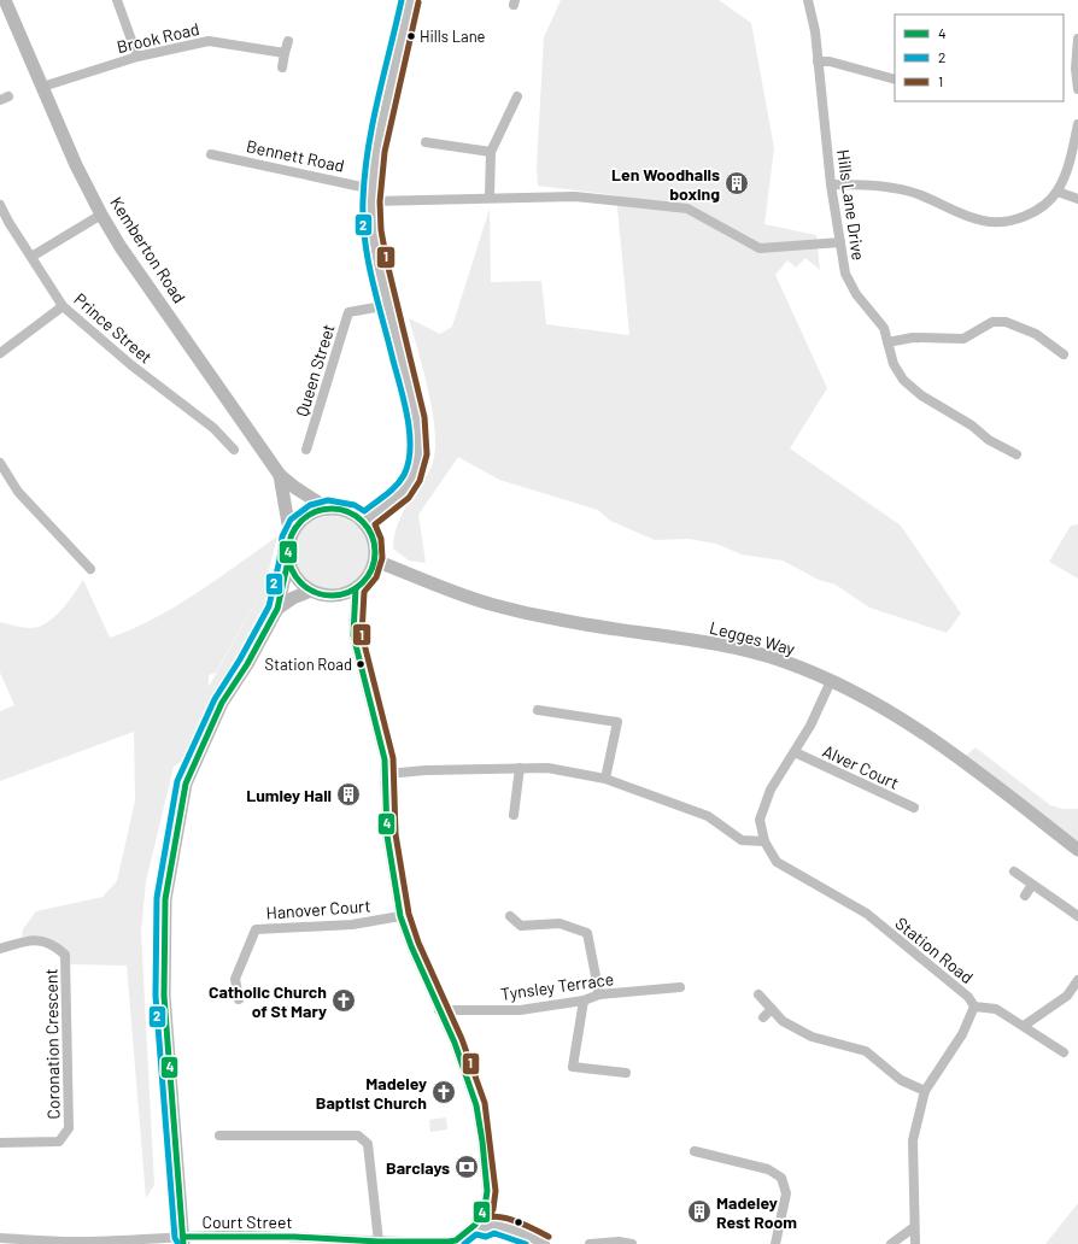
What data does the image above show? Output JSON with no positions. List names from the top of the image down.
{
  "streets": {
    "street": [
      "Brook Road",
      "Bennett Road",
      "Hills Lane Drive",
      "Kemberton Road",
      "Prince Street",
      "Queen Street",
      "Legges Way",
      "Alver Court",
      "Hanover Court",
      "Station Road",
      "Tynsley Terrace",
      "Coronation Crescent",
      "Court Street"
    ]
  },
  "crossings": [
    ["Brook Road", "Kemberton Road"],
    ["Kemberton Road", "Legges Way"],
    ["Legges Way", "Station Road"],
    ["Alver Court", "Station Road"]
  ],
  "places": {
    "other": ["Hills Lane", "Station Road"],
    "building": ["Len Woodhalls boxing", "Lumley Hall", "Madeley Rest Room"],
    "church": ["Catholic Church of St Mary", "Madeley Baptist Church"],
    "bank": ["Barclays"]
  },
  "lines": ["transit line 2", "transit line 1", "transit line 4"],
  "legend": ["4", "2", "1"]
}
